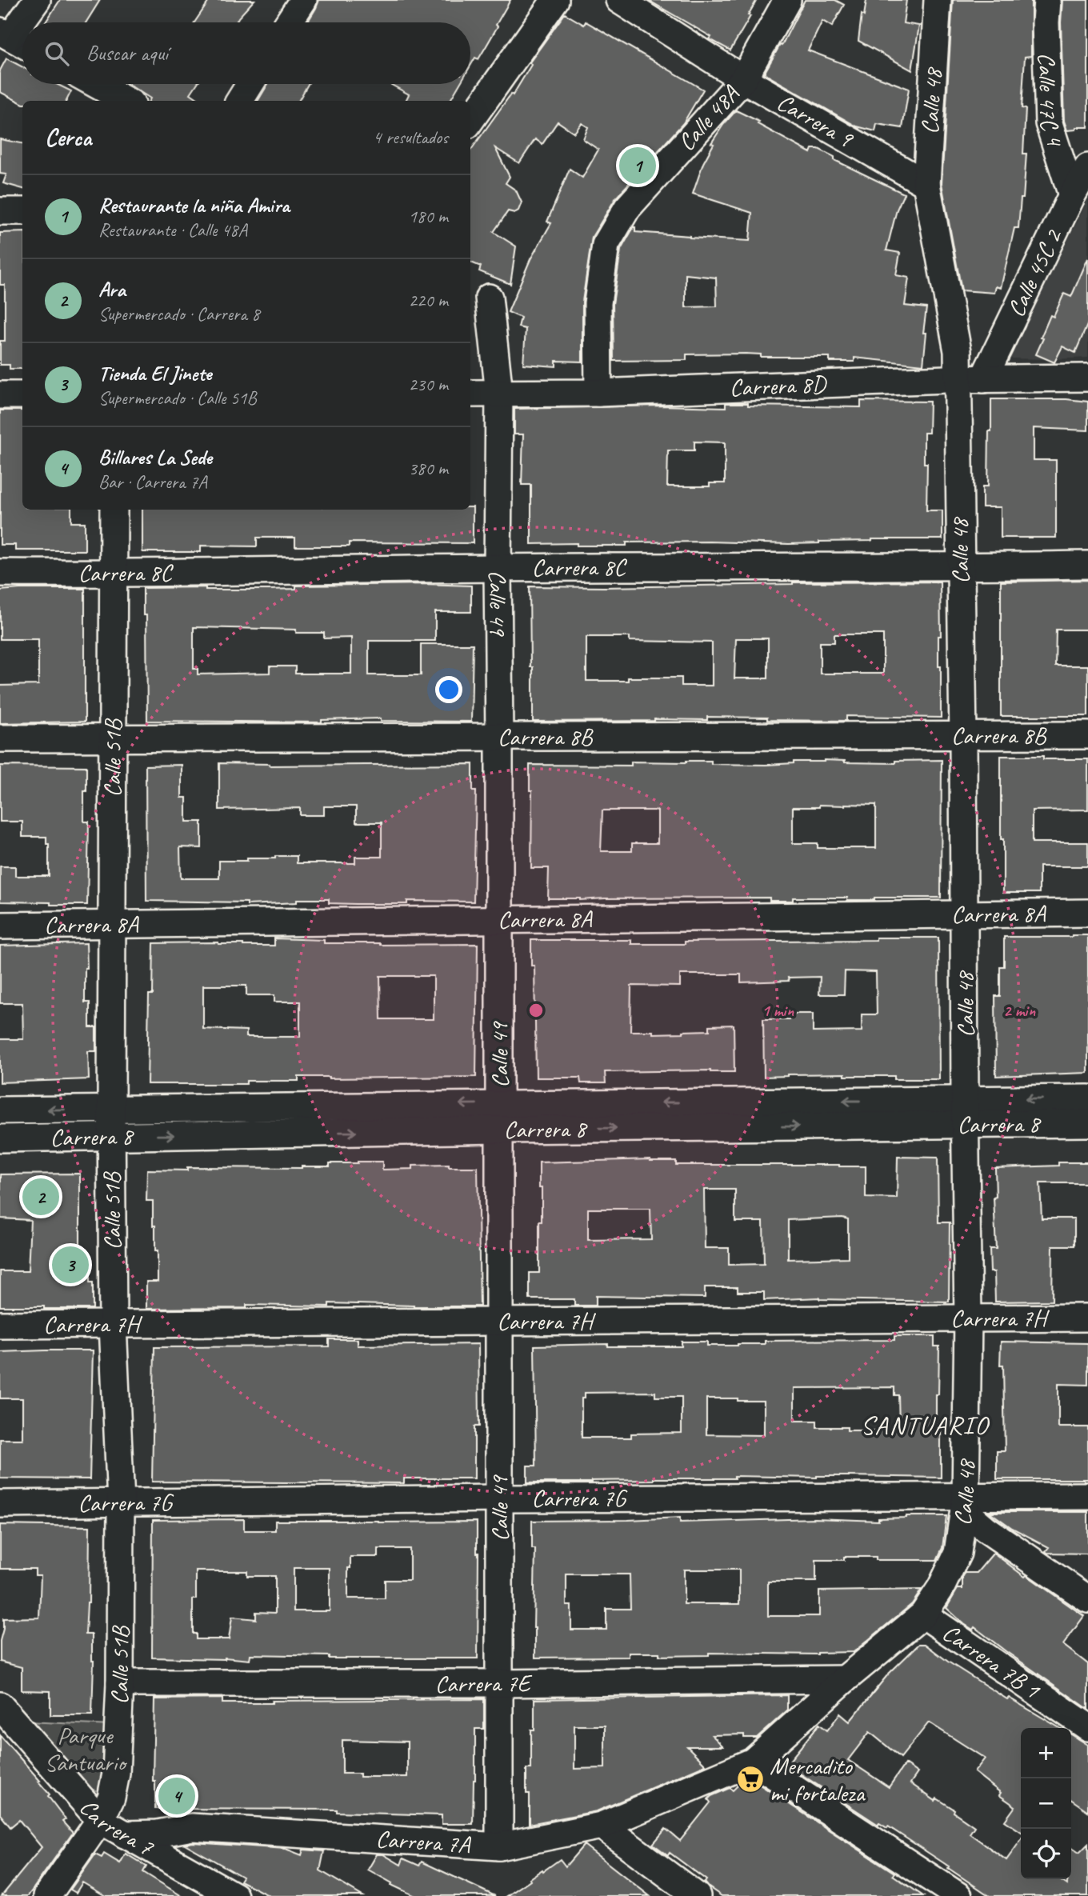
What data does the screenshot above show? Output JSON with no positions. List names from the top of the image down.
{
  "streets": {
    "street": [
      "Calle 47C 4",
      "Calle 48",
      "Calle 48A",
      "Carrera 9",
      "Calle 45C 2",
      "Carrera 8D",
      "Carrera 8C",
      "Calle 49",
      "Carrera 8B",
      "Calle 51B",
      "Carrera 8A",
      "Carrera 8",
      "Carrera 7H",
      "Carrera 7G",
      "Carrera 7B 1",
      "Carrera 7E",
      "Carrera 7",
      "Carrera 7A"
    ]
  },
  "crossings": [
    ["Calle 47C 4", "Calle 45C 2"],
    ["Calle 48", "Carrera 9"],
    ["Calle 48", "Calle 45C 2"],
    ["Calle 48", "Carrera 8D"],
    ["Calle 48", "Carrera 8C"],
    ["Calle 48", "Carrera 8B"],
    ["Calle 48", "Carrera 8A"],
    ["Calle 48", "Carrera 8"],
    ["Calle 48", "Carrera 7H"],
    ["Calle 48", "Carrera 7G"],
    ["Calle 48", "Carrera 7B 1"],
    ["Calle 48", "Carrera 7E"],
    ["Calle 48", "Carrera 7A"],
    ["Calle 48A", "Carrera 9"],
    ["Calle 48A", "Carrera 8D"],
    ["Calle 45C 2", "Carrera 8D"],
    ["Carrera 8D", "Calle 49"],
    ["Carrera 8C", "Calle 49"],
    ["Carrera 8C", "Calle 51B"],
    ["Calle 49", "Carrera 8B"],
    ["Calle 49", "Carrera 8A"],
    ["Calle 49", "Carrera 8"],
    ["Calle 49", "Carrera 7H"],
    ["Calle 49", "Carrera 7G"],
    ["Calle 49", "Carrera 7E"],
    ["Calle 49", "Carrera 7A"],
    ["Carrera 8B", "Calle 51B"],
    ["Calle 51B", "Carrera 8A"],
    ["Calle 51B", "Carrera 8"],
    ["Calle 51B", "Carrera 7H"],
    ["Calle 51B", "Carrera 7G"],
    ["Calle 51B", "Carrera 7E"],
    ["Calle 51B", "Carrera 7"],
    ["Carrera 7", "Carrera 7A"]
  ],
  "districts": ["SANTUARIO"],
  "parks": ["Parque Santuario"],
  "places": {
    "supermarket": ["Mercadito mi fortaleza"]
  },
  "page": {
    "search": "Buscar aquí",
    "heading": ["Cerca", "4 resultados"],
    "pins": [
      "1",
      "2",
      "3",
      "4"
    ],
    "list": [
      {
        "mark": "1",
        "name": "Restaurante la niña Amira",
        "note": "Restaurante · Calle 48A",
        "value": "180 m"
      },
      {
        "mark": "2",
        "name": "Ara",
        "note": "Supermercado · Carrera 8",
        "value": "220 m"
      },
      {
        "mark": "3",
        "name": "Tienda El Jinete",
        "note": "Supermercado · Calle 51B",
        "value": "230 m"
      },
      {
        "mark": "4",
        "name": "Billares La Sede",
        "note": "Bar · Carrera 7A",
        "value": "380 m"
      }
    ],
    "map_buttons": ["+", "−"]
  },
  "rings": ["1 min", "2 min"]
}
